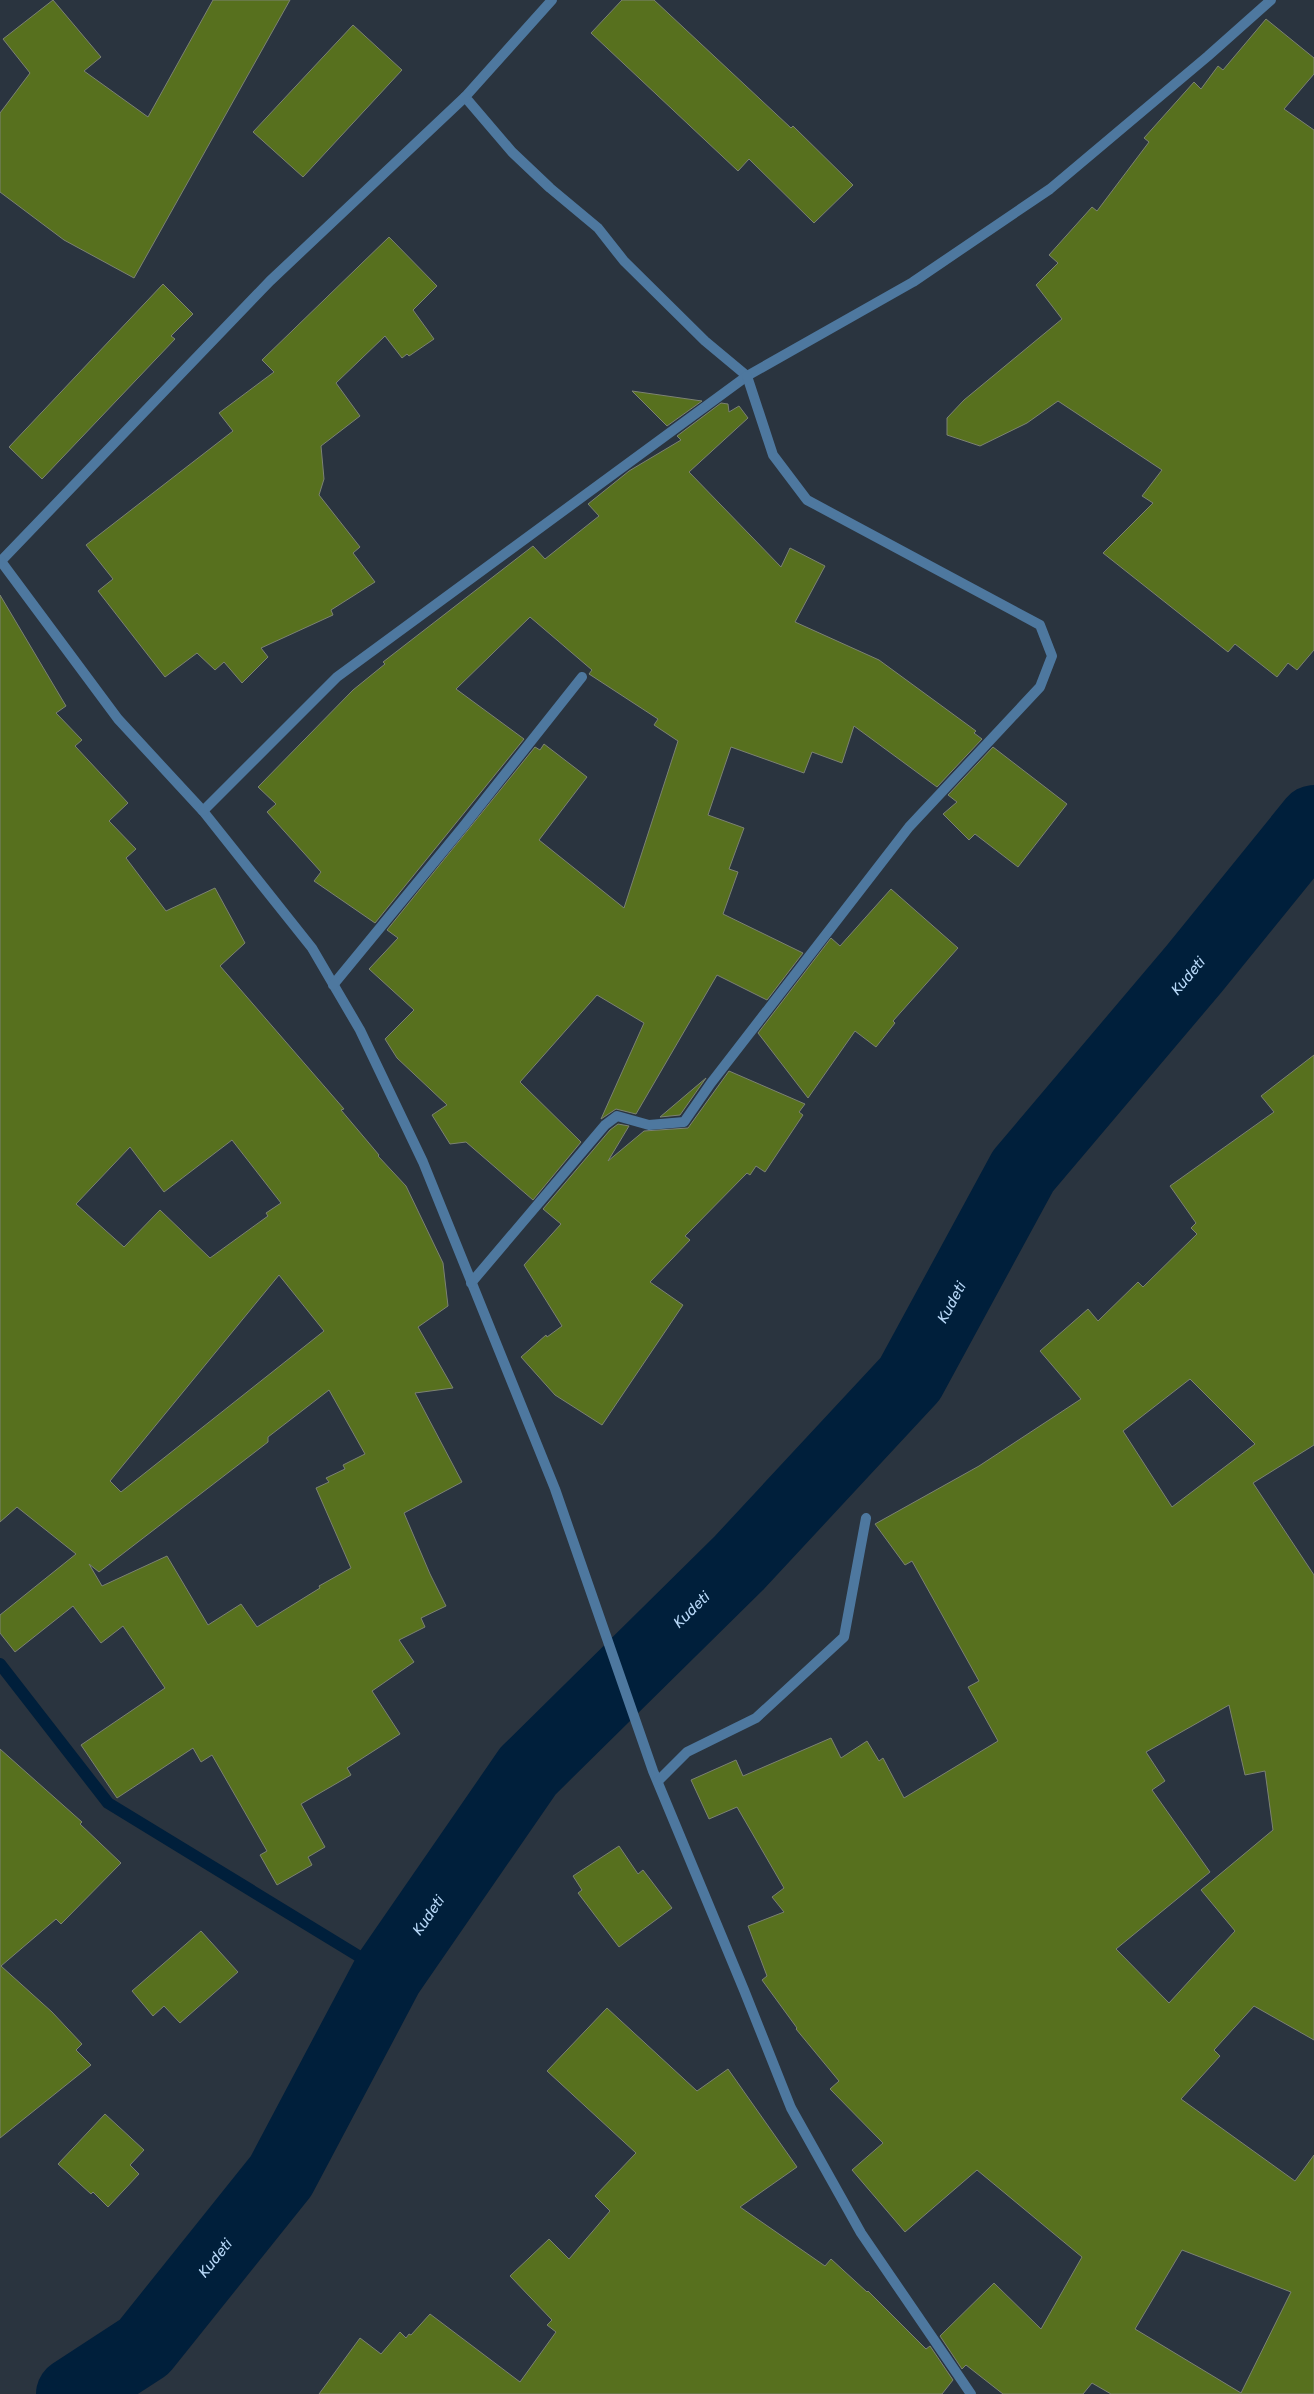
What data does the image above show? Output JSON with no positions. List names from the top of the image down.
{
  "water": ["Kudeti"]
}
